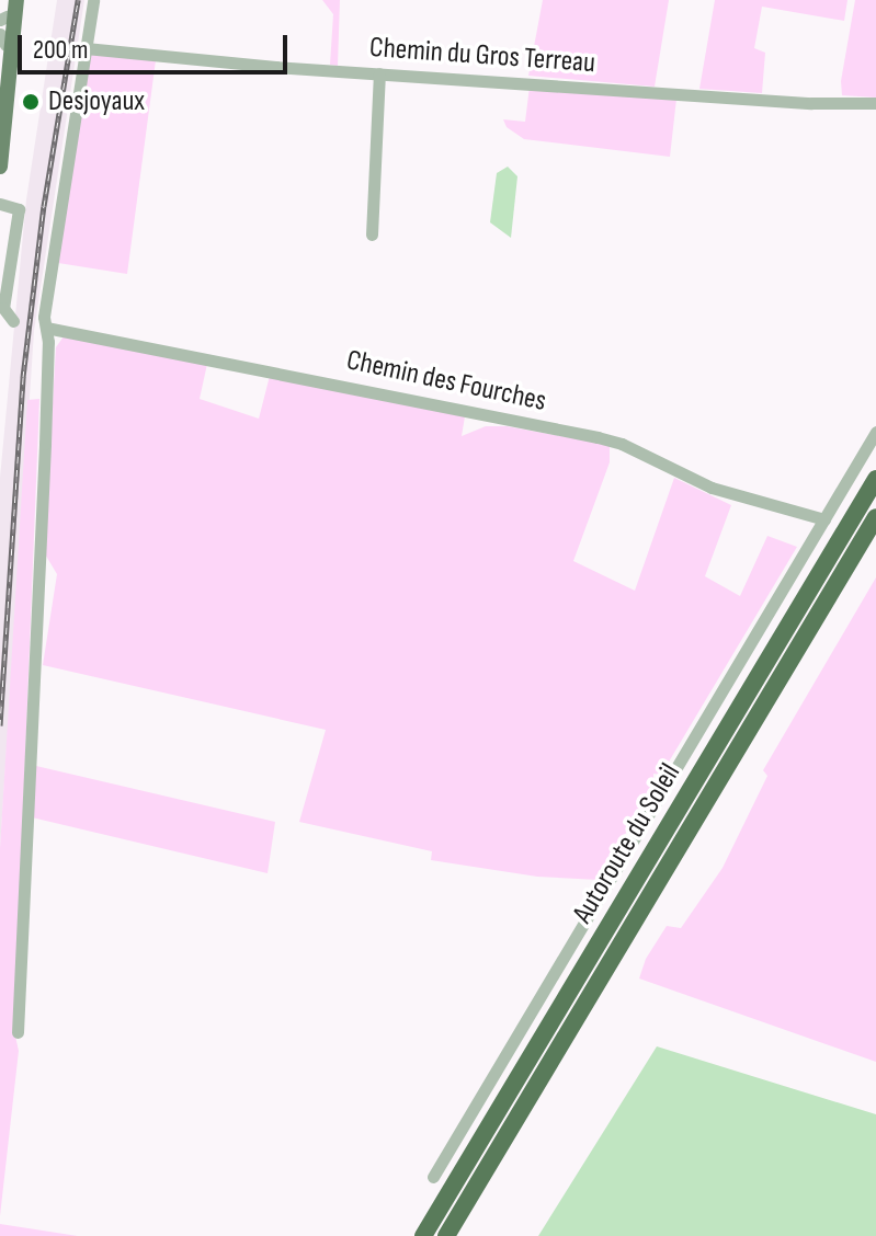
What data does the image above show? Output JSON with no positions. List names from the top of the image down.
{
  "streets": {
    "highway": ["Autoroute du Soleil"],
    "street": ["Chemin du Gros Terreau", "Chemin des Fourches"]
  },
  "places": ["Desjoyaux"],
  "scale_bar": "200 m"
}
